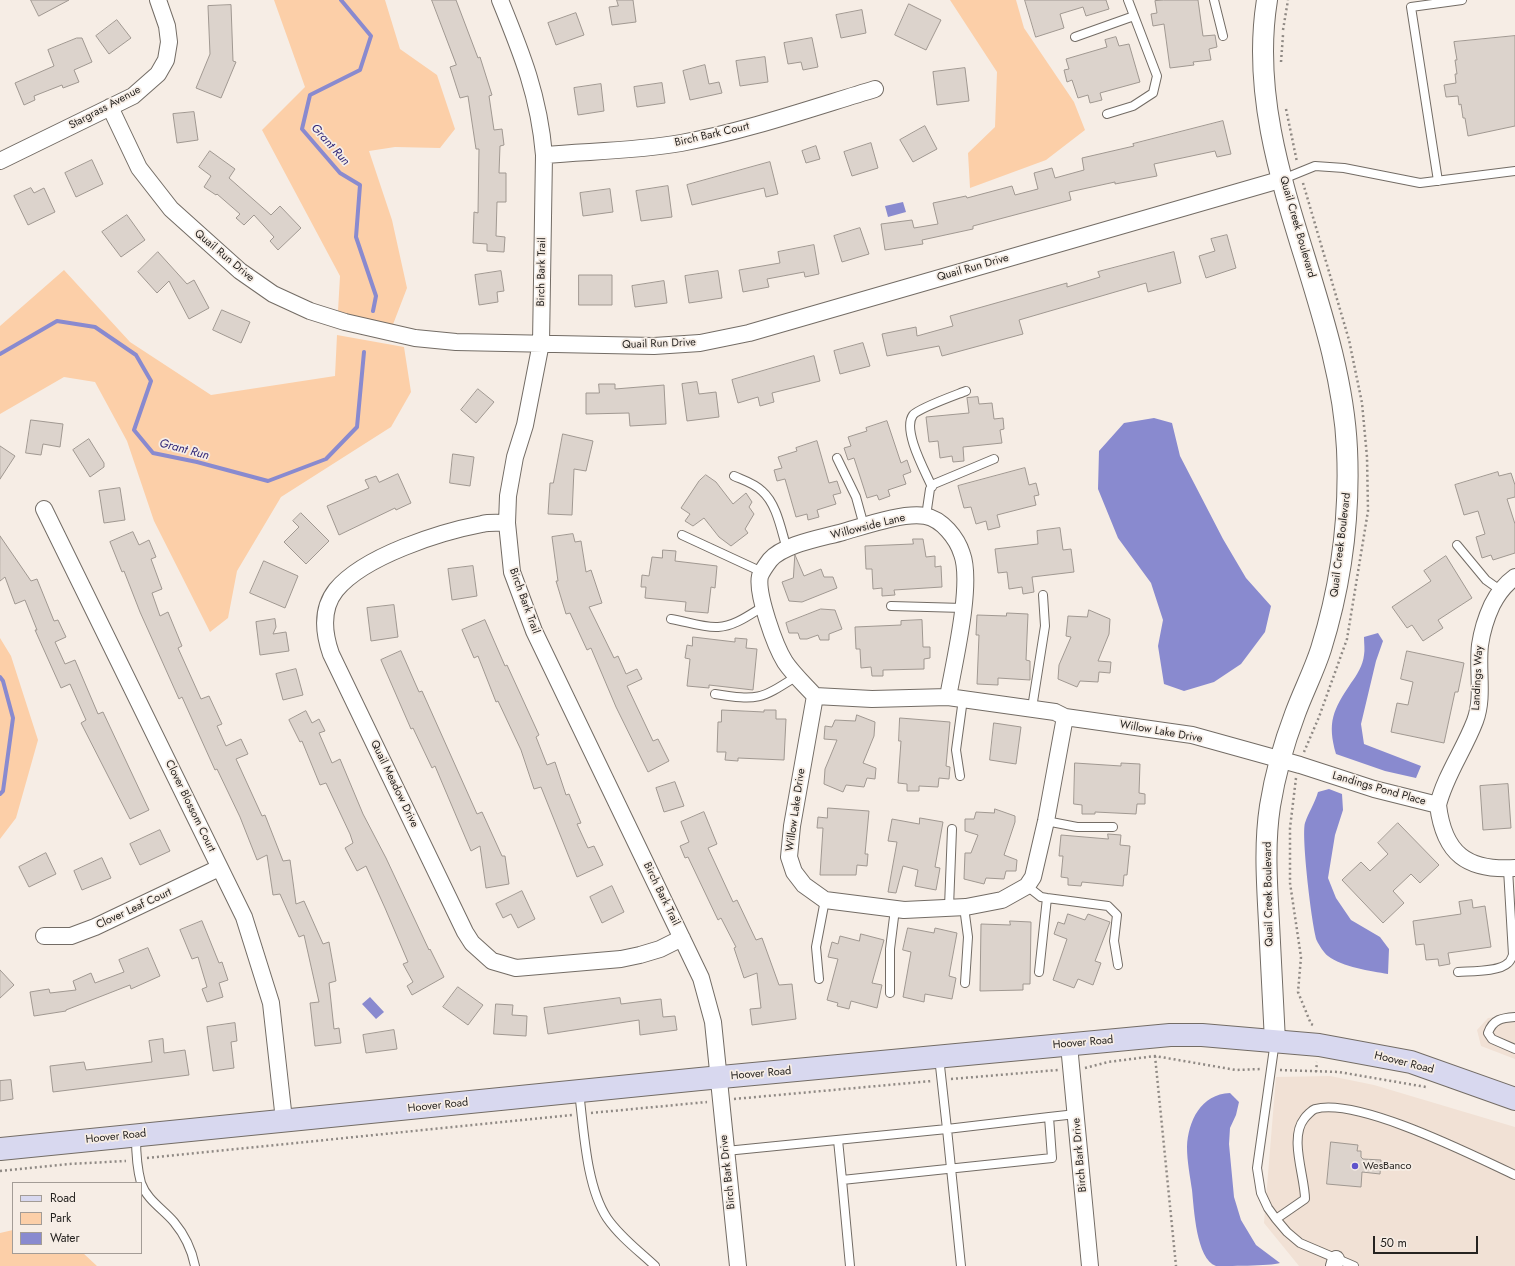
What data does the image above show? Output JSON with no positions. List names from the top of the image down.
{
  "streets": {
    "main road": ["Hoover Road"],
    "street": [
      "Stargrass Avenue",
      "Birch Bark Court",
      "Quail Creek Boulevard",
      "Quail Run Drive",
      "Birch Bark Trail",
      "Willowside Lane",
      "Landings Way",
      "Willow Lake Drive",
      "Quail Meadow Drive",
      "Landings Pond Place",
      "Clover Blossom Court",
      "Clover Leaf Court",
      "Birch Bark Drive"
    ]
  },
  "crossings": [
    ["Stargrass Avenue", "Quail Run Drive"],
    ["Birch Bark Court", "Birch Bark Trail"],
    ["Quail Creek Boulevard", "Quail Run Drive"],
    ["Quail Creek Boulevard", "Willow Lake Drive"],
    ["Quail Creek Boulevard", "Landings Pond Place"],
    ["Quail Creek Boulevard", "Hoover Road"],
    ["Quail Run Drive", "Birch Bark Trail"],
    ["Birch Bark Trail", "Quail Meadow Drive"],
    ["Birch Bark Trail", "Hoover Road"],
    ["Birch Bark Trail", "Birch Bark Drive"],
    ["Landings Way", "Landings Pond Place"],
    ["Willow Lake Drive", "Landings Pond Place"],
    ["Clover Blossom Court", "Clover Leaf Court"],
    ["Clover Blossom Court", "Hoover Road"],
    ["Hoover Road", "Birch Bark Drive"]
  ],
  "water": ["Grant Run"],
  "places": ["WesBanco"],
  "legend": ["Road", "Park", "Water"],
  "scale_bar": "50 m"
}
